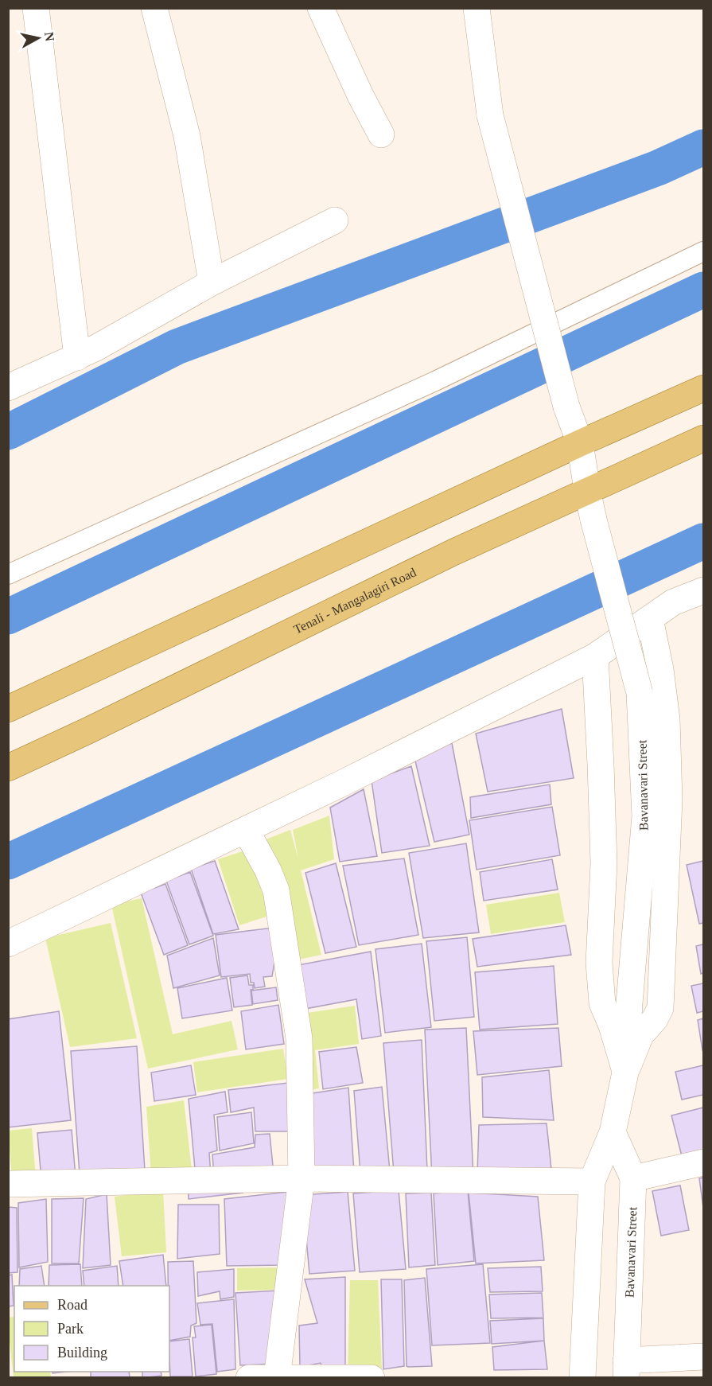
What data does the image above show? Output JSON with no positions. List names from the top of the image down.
{
  "streets": {
    "main road": ["Tenali - Mangalagiri Road"],
    "street": ["Bavanavari Street"]
  },
  "crossings": [
    ["Tenali - Mangalagiri Road", "Bavanavari Street"]
  ],
  "legend": ["Road", "Park", "Building"],
  "north": "right"
}
